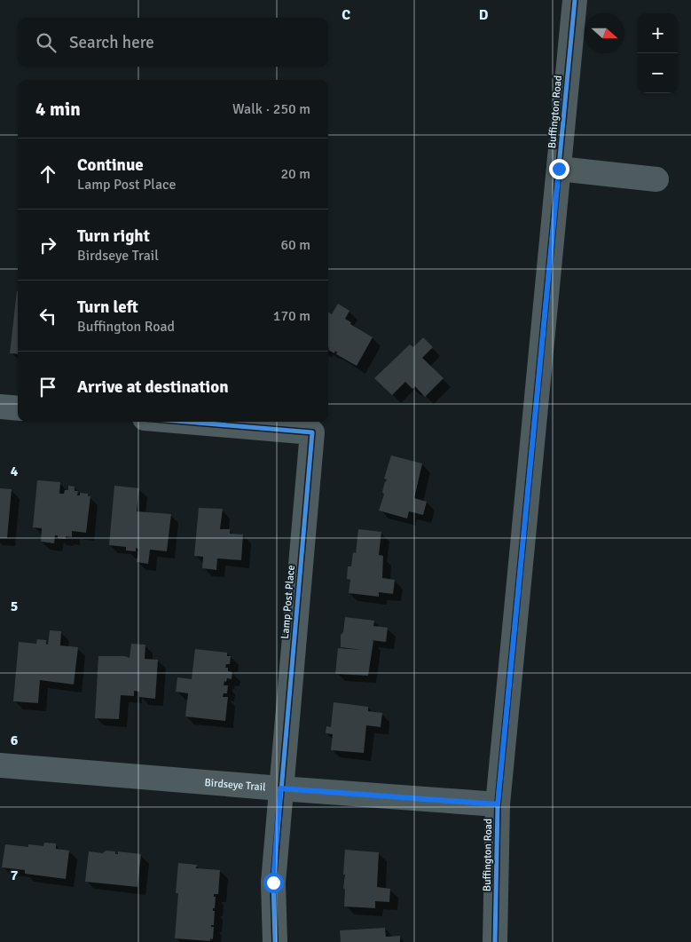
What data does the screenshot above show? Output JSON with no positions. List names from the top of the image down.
{
  "streets": {
    "street": ["Buffington Road", "Lamp Post Place", "Birdseye Trail"]
  },
  "crossings": [
    ["Buffington Road", "Birdseye Trail"],
    ["Lamp Post Place", "Birdseye Trail"]
  ],
  "north": "right",
  "page": {
    "map_buttons": ["+", "−"],
    "search": "Search here",
    "heading": ["4 min", "Walk · 250 m"],
    "list": [
      ["Continue", "Lamp Post Place", "20 m"],
      ["Turn right", "Birdseye Trail", "60 m"],
      ["Turn left", "Buffington Road", "170 m"],
      "Arrive at destination"
    ]
  },
  "grid": {
    "columns": ["C", "D"],
    "rows": [
      "4",
      "5",
      "6",
      "7"
    ]
  }
}
